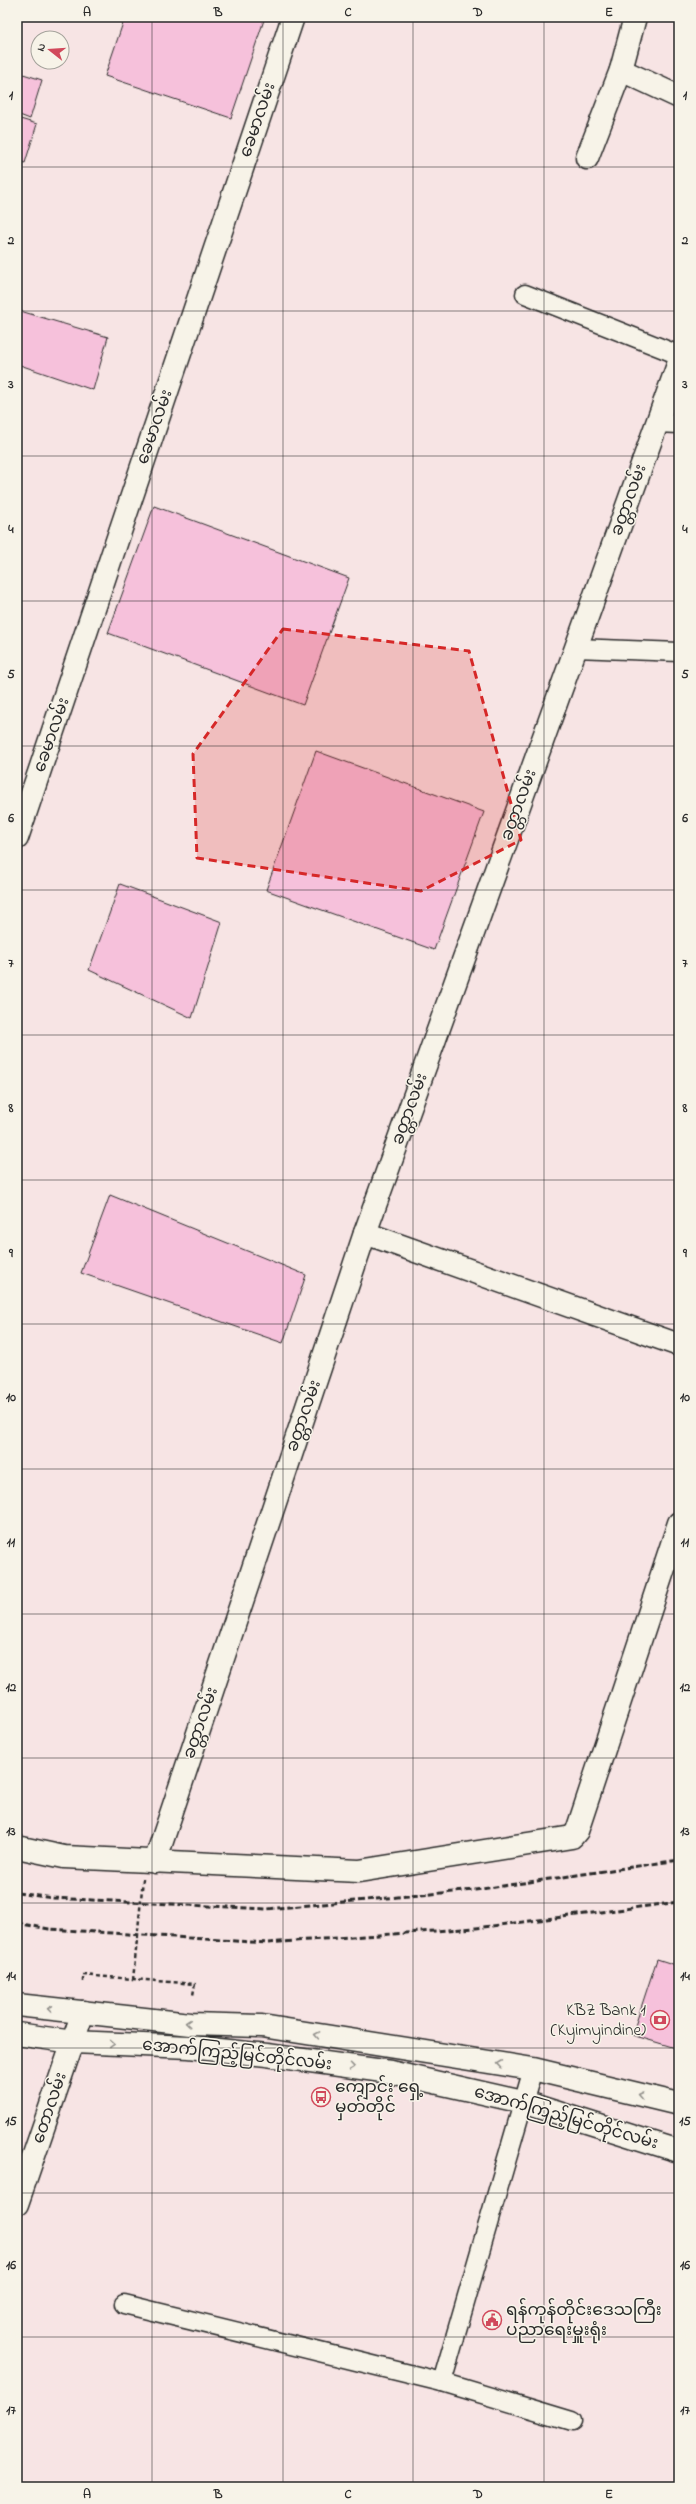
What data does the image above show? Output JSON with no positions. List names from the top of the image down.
{
  "streets": {
    "street": [
      "ခေမာလမ်း",
      "ခတ္တာလမ်း",
      "အောက်ကြည့်မြင်တိုင်လမ်း",
      "တောလမ်း"
    ]
  },
  "crossings": [
    ["အောက်ကြည့်မြင်တိုင်လမ်း", "တောလမ်း"]
  ],
  "places": {
    "bank": ["KBZ Bank 1 (Kyimyindine)"],
    "bus stop": ["ကျောင်း ရှေ့ မှတ်တိုင်"],
    "public building": ["ရန်ကုန်တိုင်းဒေသကြီး ပညာရေးမှူးရုံး"]
  },
  "north": "left",
  "grid": {
    "columns": [
      "A",
      "B",
      "C",
      "D",
      "E"
    ],
    "rows": [
      "1",
      "2",
      "3",
      "4",
      "5",
      "6",
      "7",
      "8",
      "9",
      "10",
      "11",
      "12",
      "13",
      "14",
      "15",
      "16",
      "17"
    ]
  }
}
